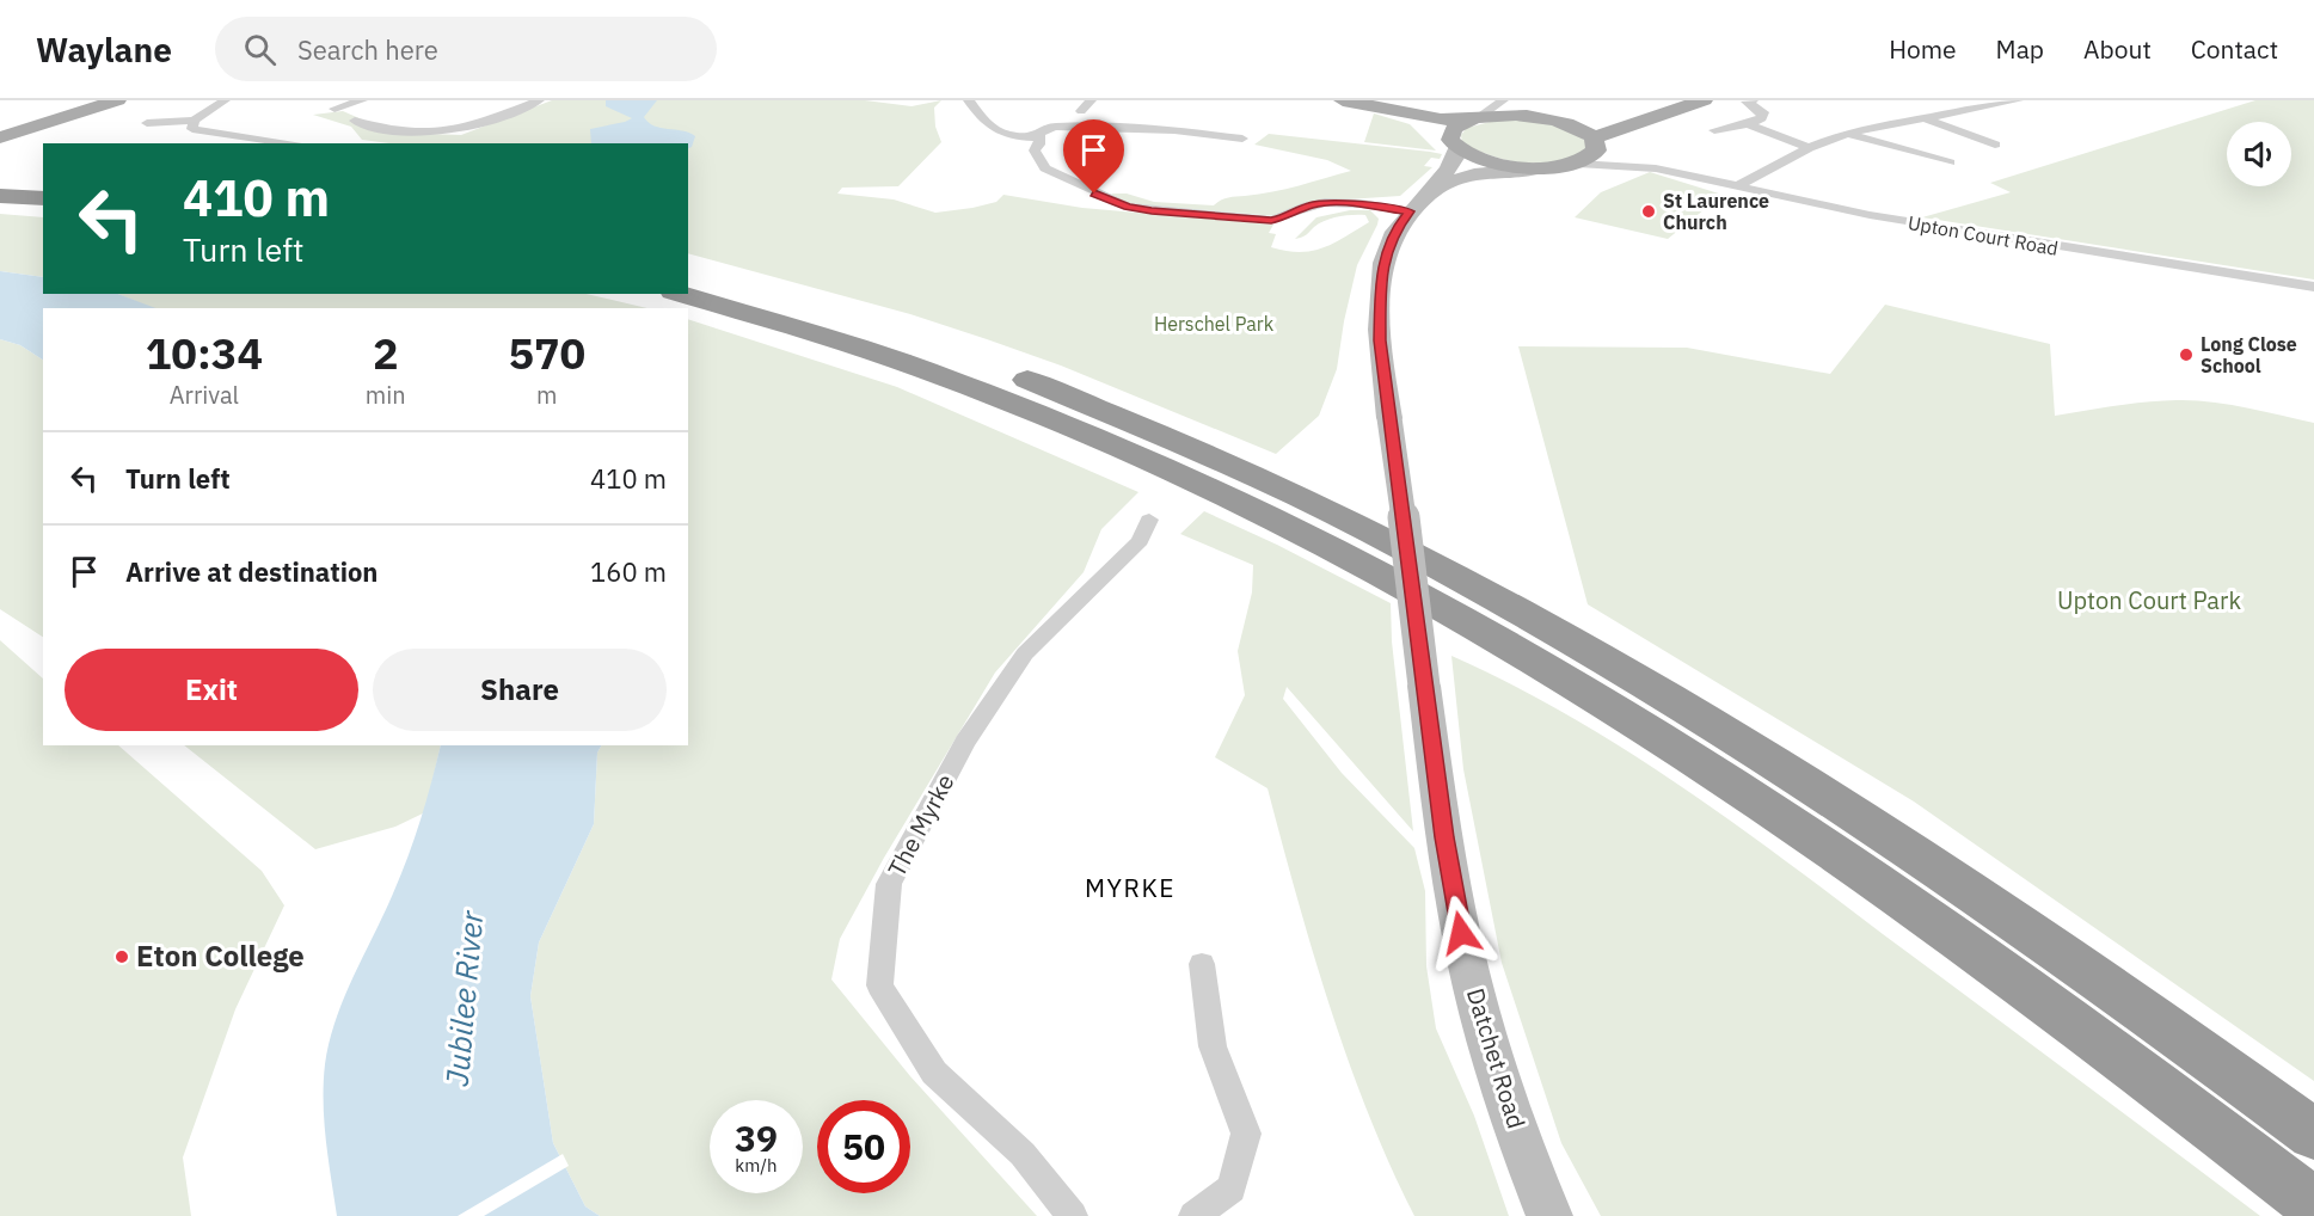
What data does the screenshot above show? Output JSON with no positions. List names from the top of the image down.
{
  "streets": {
    "main road": ["Datchet Road"],
    "street": ["Upton Court Road", "The Myrke"]
  },
  "districts": ["MYRKE"],
  "water": ["Jubilee River"],
  "parks": ["Herschel Park", "Upton Court Park"],
  "places": ["St Laurence Church", "Long Close School", "Eton College"],
  "page": {
    "header": "Waylane",
    "search": "Search here",
    "nav": [
      "Home",
      "Map",
      "About",
      "Contact"
    ],
    "turn": ["410 m", "Turn left"],
    "eta": [
      "10:34",
      "Arrival",
      "2",
      "min",
      "570",
      "m"
    ],
    "list": [
      {
        "name": "Turn left",
        "value": "410 m"
      },
      {
        "name": "Arrive at destination",
        "value": "160 m"
      }
    ],
    "buttons": ["Exit", "Share"],
    "speed": "39 km/h",
    "limit": "50"
  }
}
